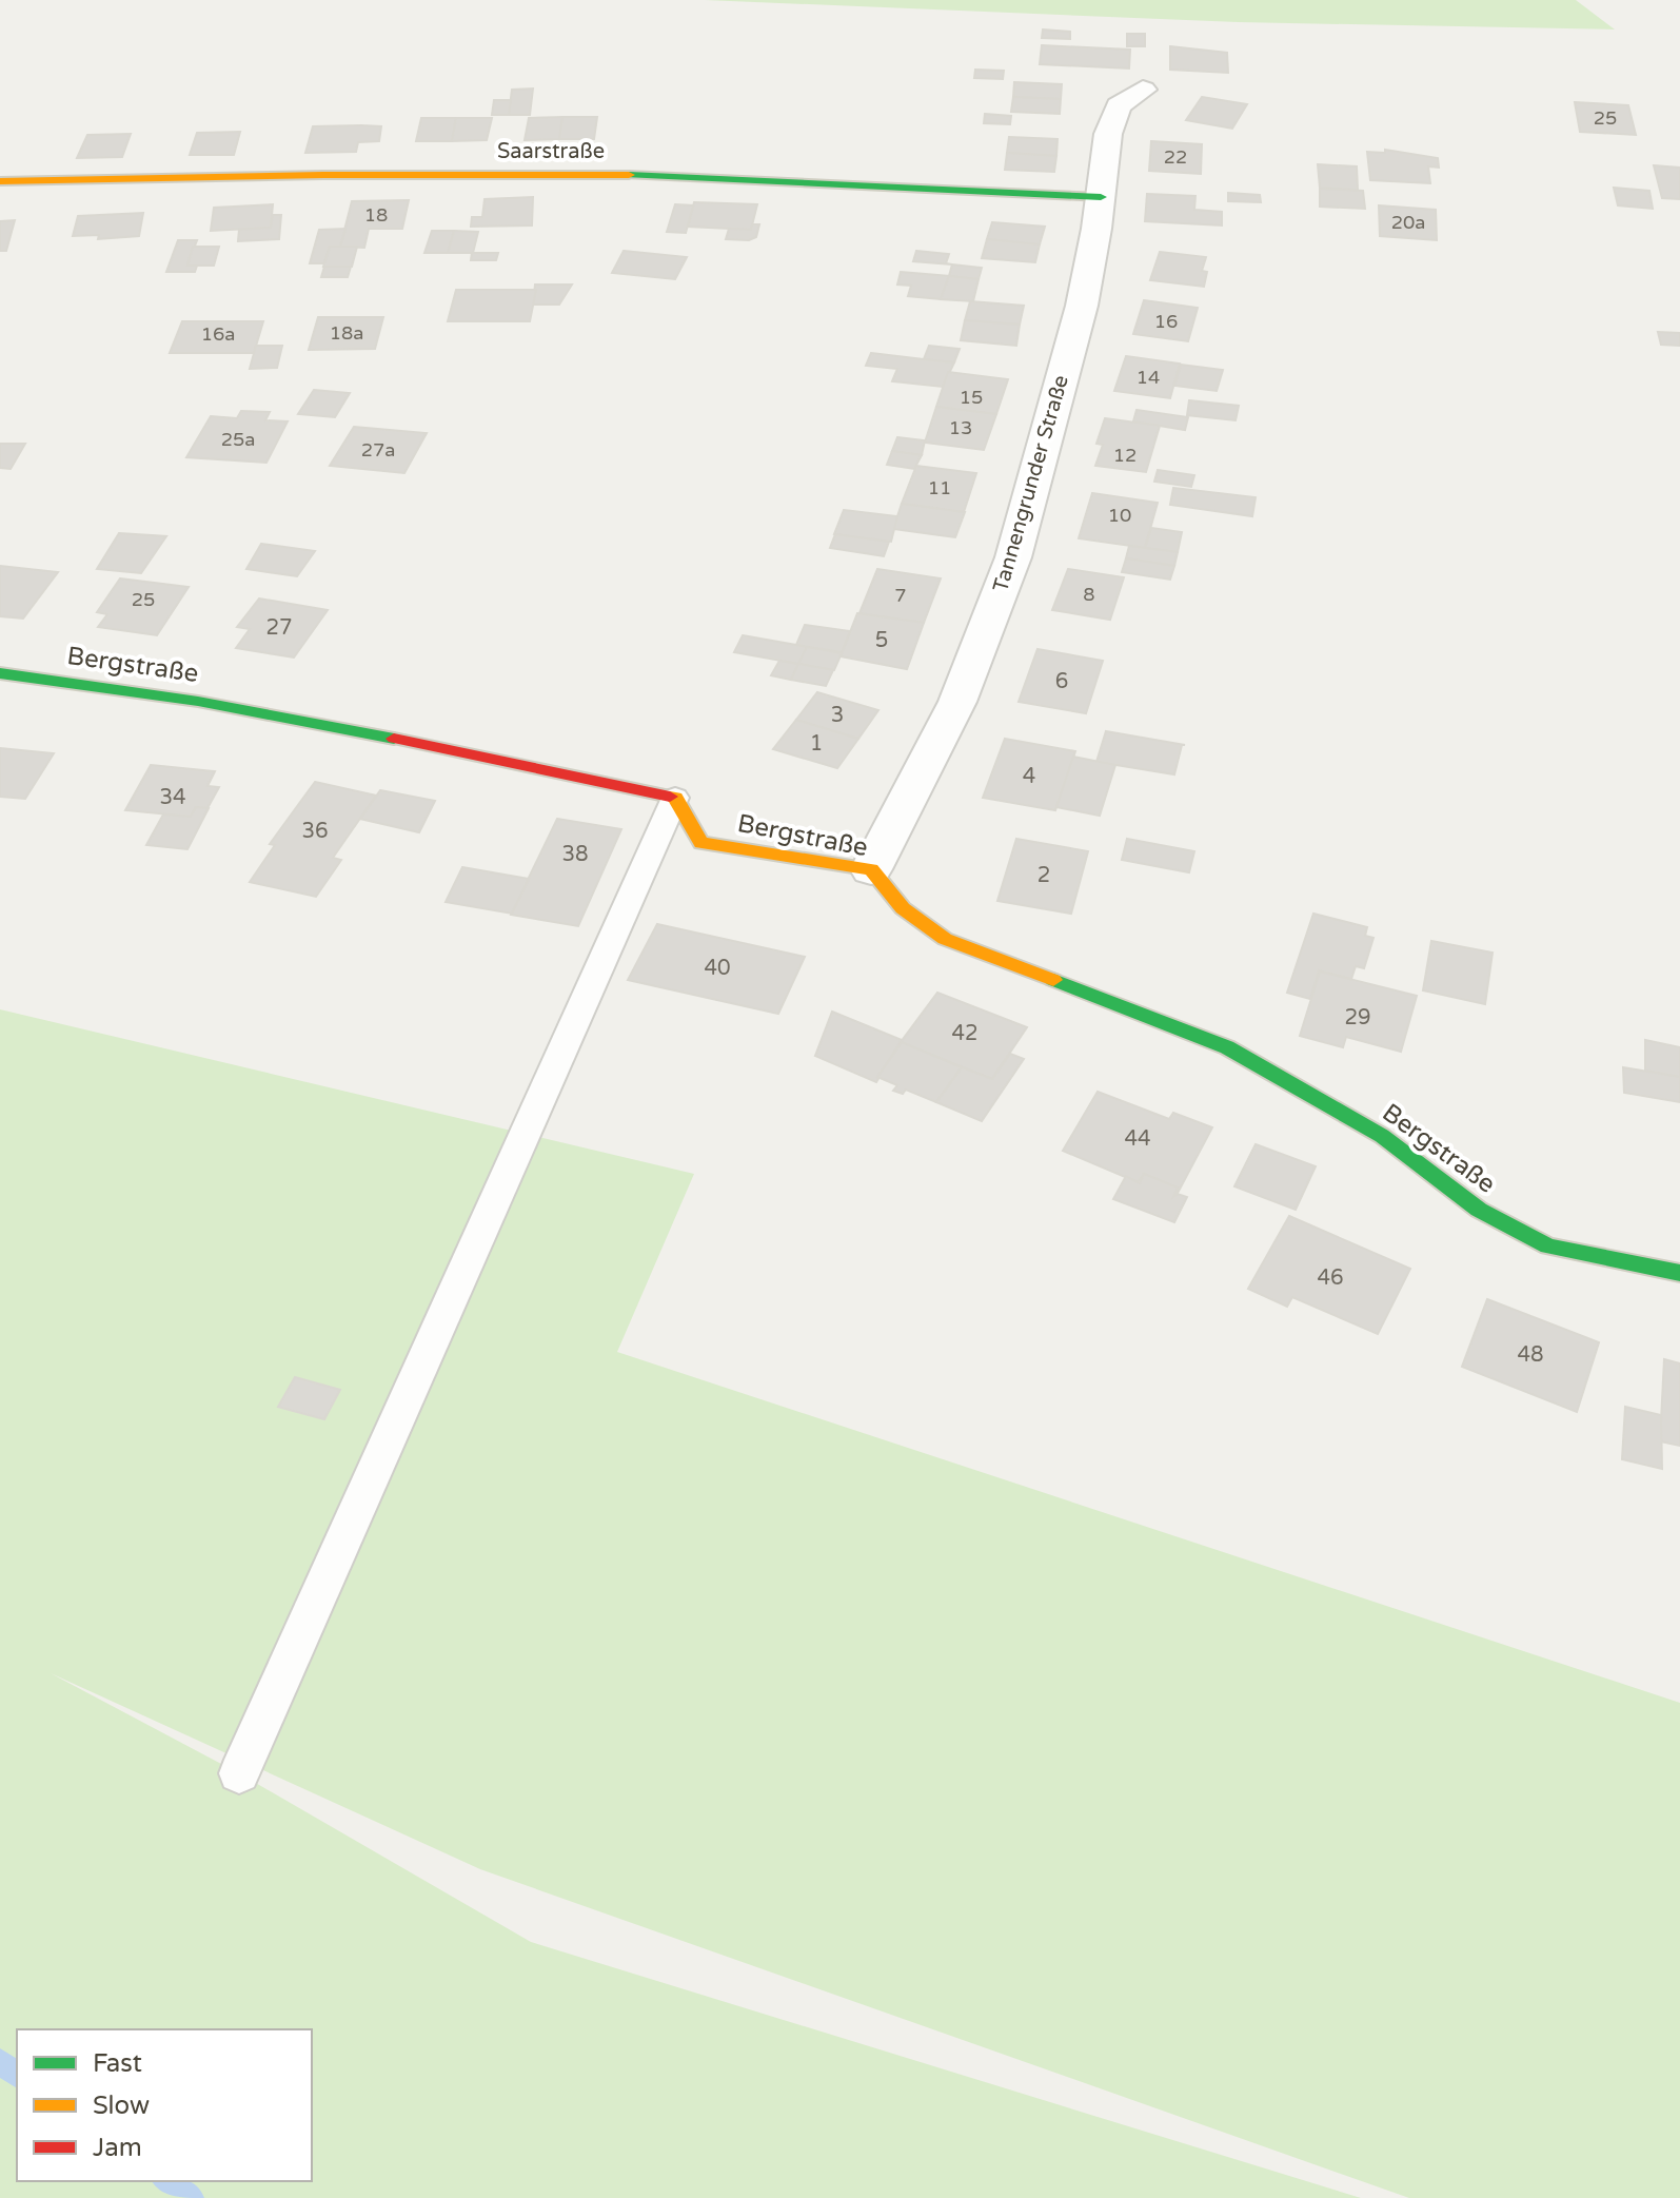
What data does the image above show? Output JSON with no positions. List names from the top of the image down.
{
  "streets": {
    "street": ["Saarstraße", "Tannengrunder Straße", "Bergstraße"]
  },
  "crossings": [
    ["Saarstraße", "Tannengrunder Straße"],
    ["Tannengrunder Straße", "Bergstraße"]
  ],
  "house_numbers": [
    "25",
    "22",
    "18",
    "20a",
    "16",
    "18a",
    "16a",
    "14",
    "15",
    "13",
    "25a",
    "27a",
    "12",
    "11",
    "10",
    "8",
    "7",
    "25",
    "27",
    "5",
    "6",
    "3",
    "1",
    "4",
    "34",
    "36",
    "38",
    "2",
    "40",
    "29",
    "42",
    "44",
    "46",
    "48"
  ],
  "legend": ["Fast", "Slow", "Jam"]
}
